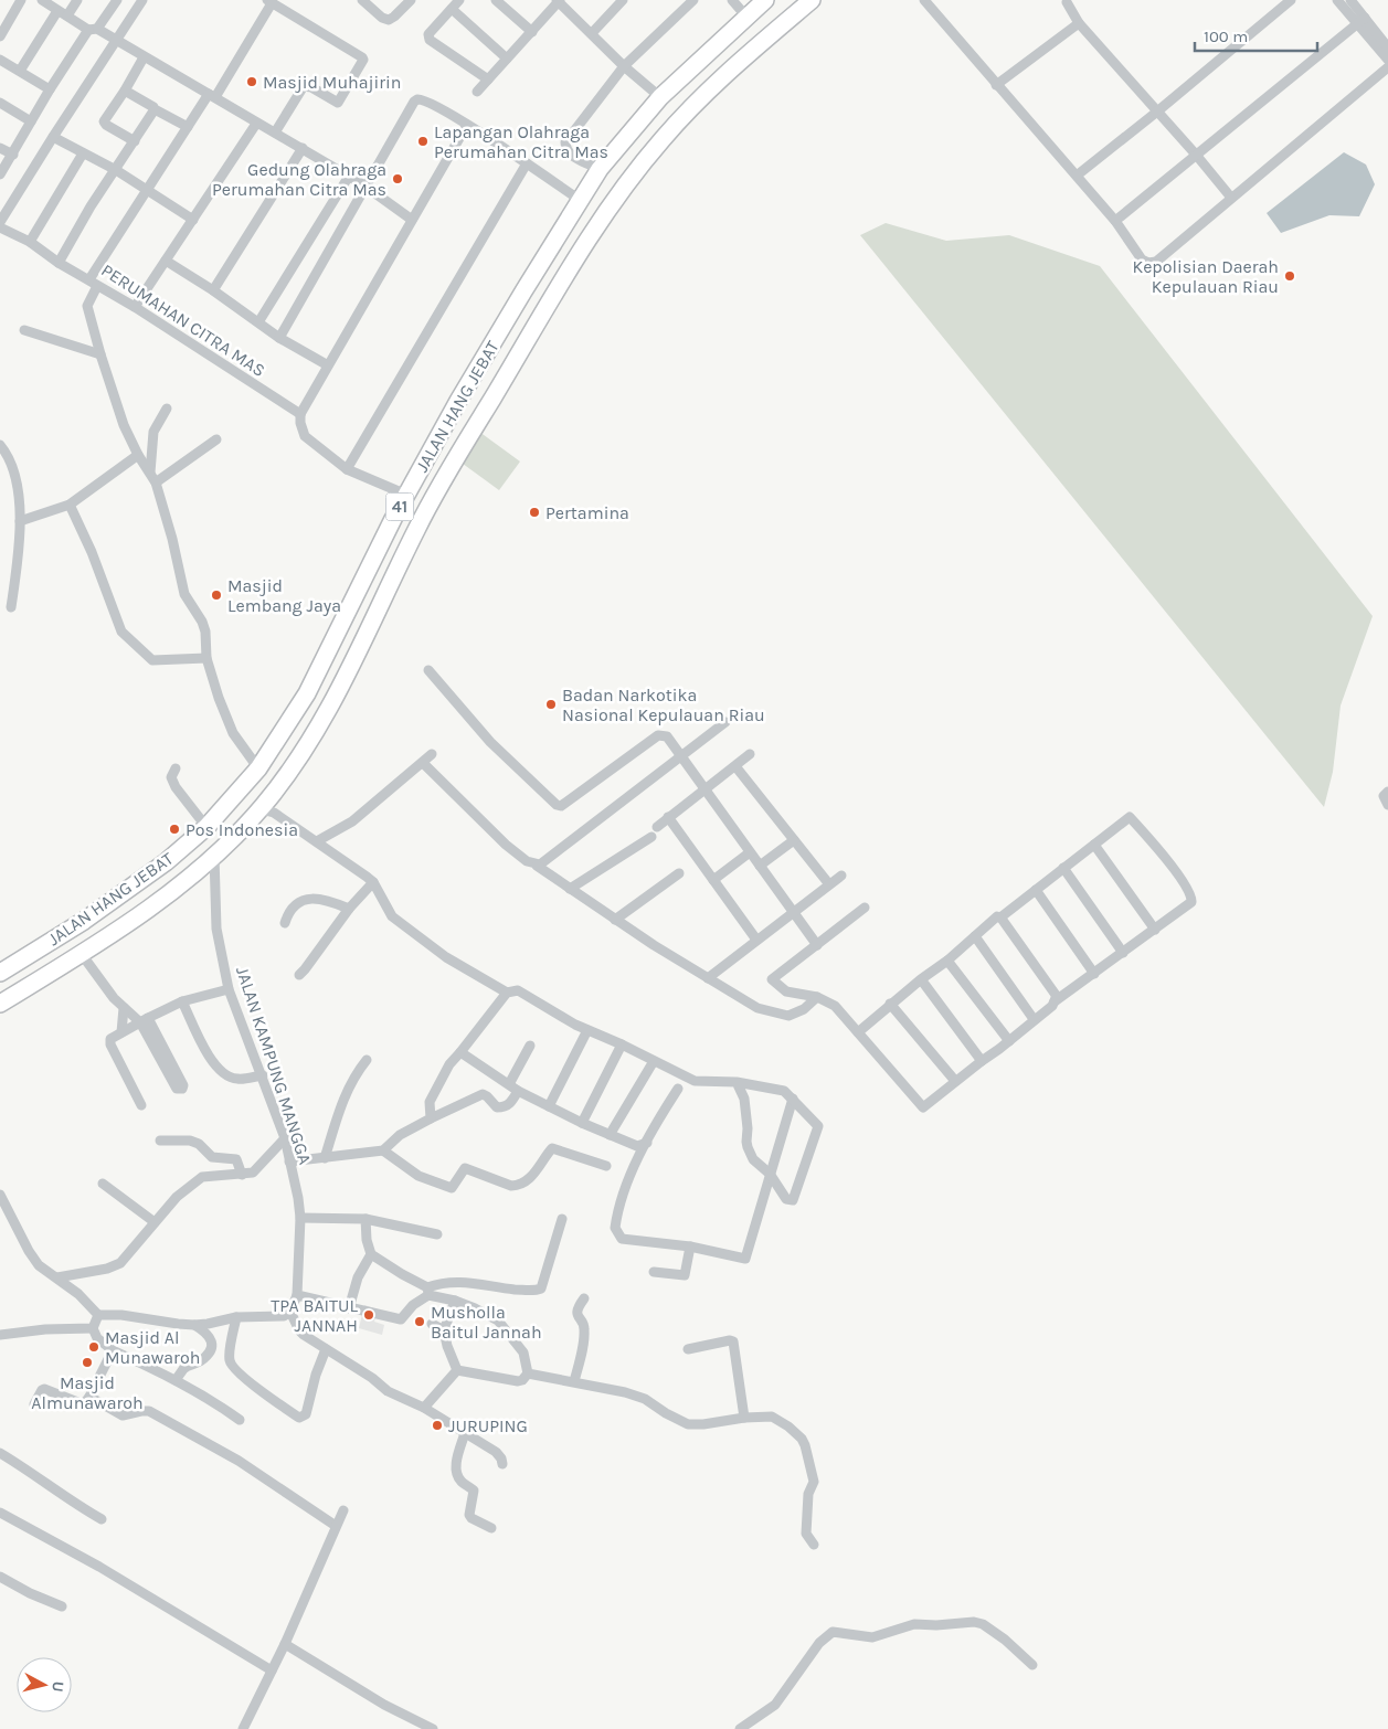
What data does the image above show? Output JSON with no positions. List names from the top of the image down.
{
  "streets": {
    "highway": ["JALAN HANG JEBAT", "41"],
    "street": ["PERUMAHAN CITRA MAS", "JALAN KAMPUNG MANGGA"]
  },
  "crossings": [
    ["PERUMAHAN CITRA MAS", "JALAN HANG JEBAT"]
  ],
  "places": [
    "Masjid Muhajirin",
    "Lapangan Olahraga Perumahan Citra Mas",
    "Gedung Olahraga Perumahan Citra Mas",
    "Kepolisian Daerah Kepulauan Riau",
    "Pertamina",
    "Masjid Lembang Jaya",
    "Badan Narkotika Nasional Kepulauan Riau",
    "Pos Indonesia",
    "TPA BAITUL JANNAH",
    "Musholla Baitul Jannah",
    "Masjid Al Munawaroh",
    "Masjid Almunawaroh",
    "JURUPING"
  ],
  "scale_bar": "100 m",
  "north": "right"
}
